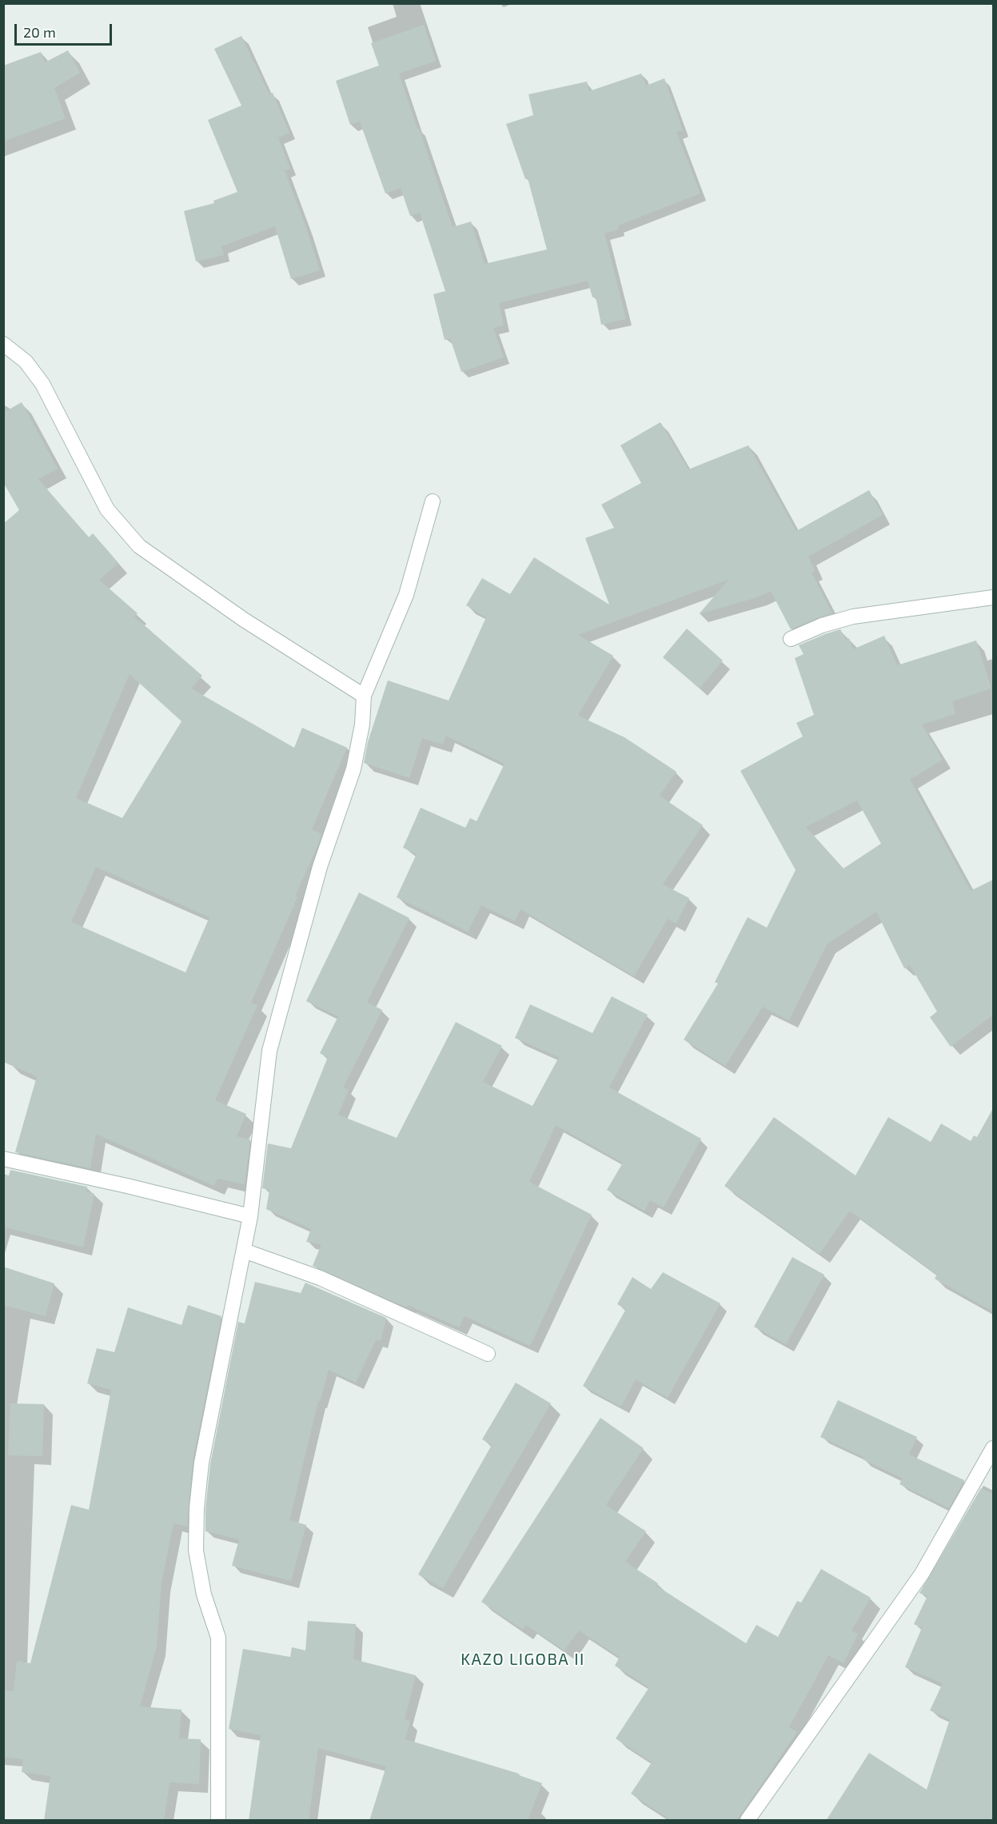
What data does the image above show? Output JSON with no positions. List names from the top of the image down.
{
  "districts": ["KAZO LIGOBA II"],
  "scale_bar": "20 m"
}
